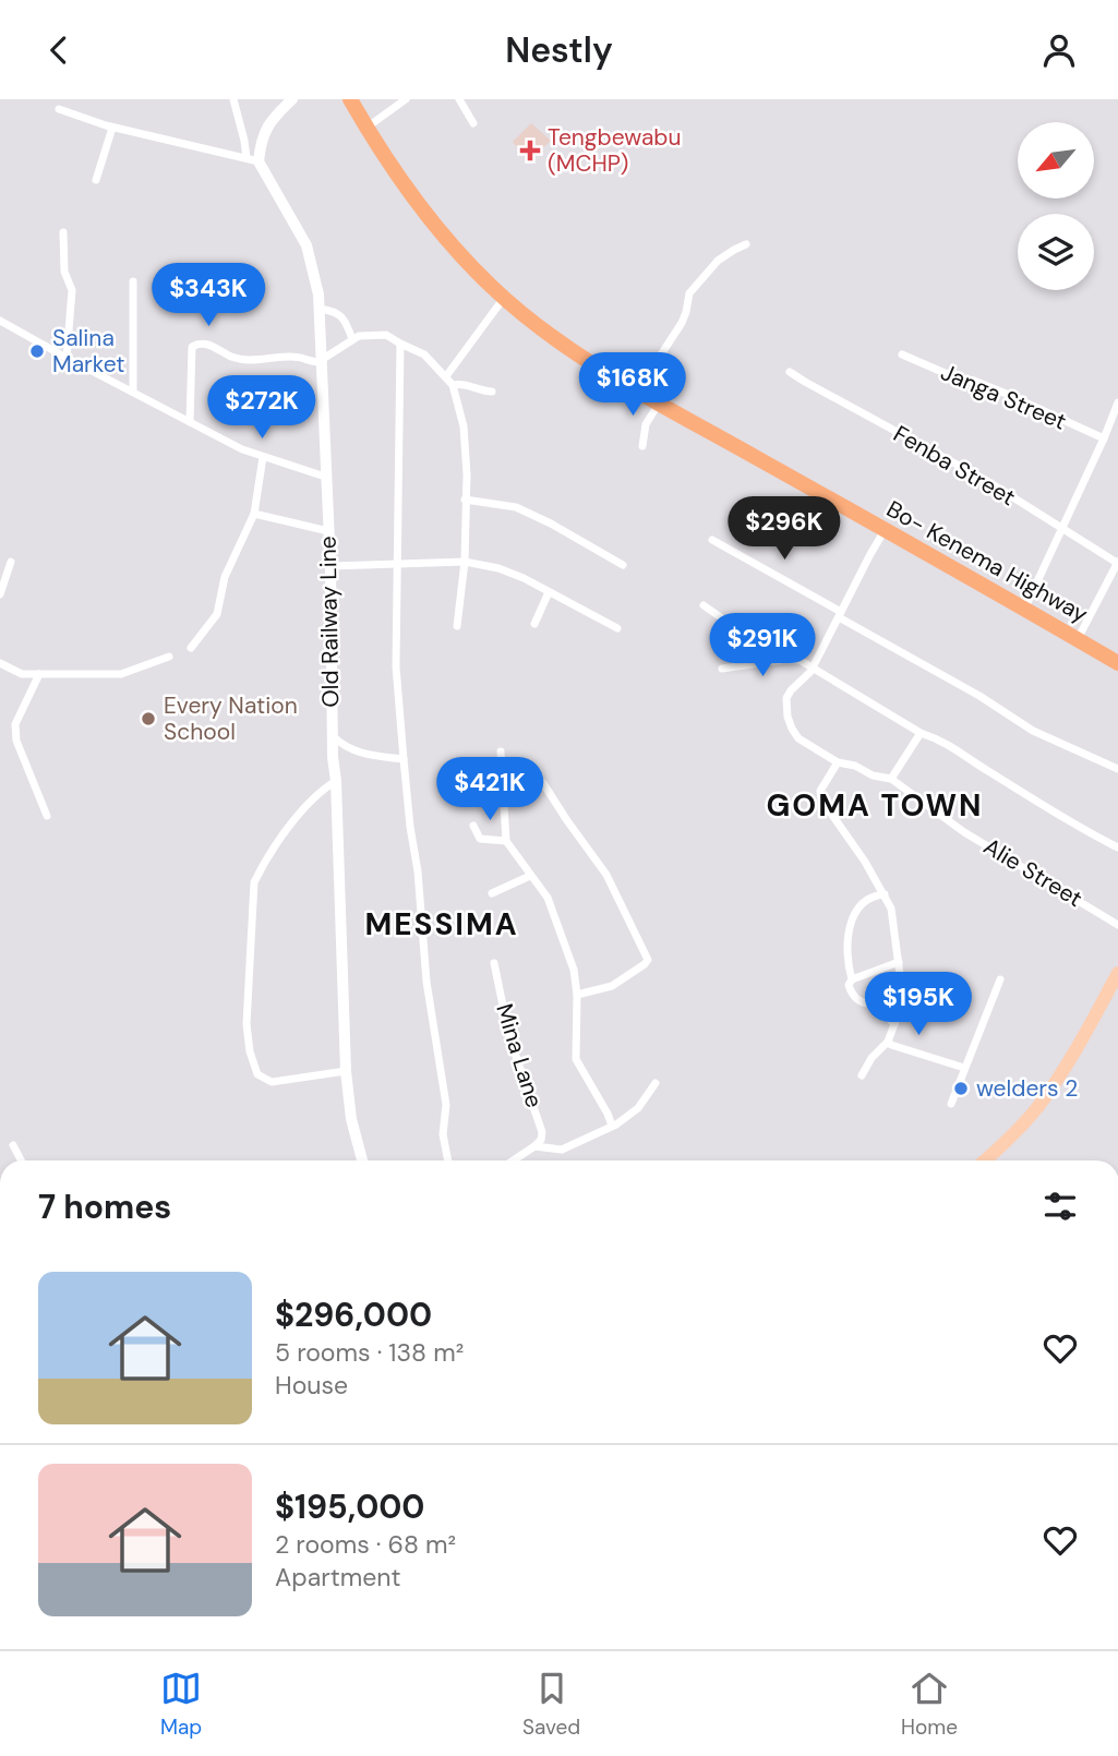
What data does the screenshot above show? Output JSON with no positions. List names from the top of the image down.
{
  "streets": {
    "highway": ["Bo- Kenema Highway"],
    "street": [
      "Janga Street",
      "Fenba Street",
      "Old Railway Line",
      "Alie Street",
      "Mina Lane"
    ]
  },
  "crossings": [
    ["Bo- Kenema Highway", "Alie Street"]
  ],
  "districts": ["GOMA TOWN", "MESSIMA"],
  "places": {
    "health": ["Tengbewabu (MCHP)"],
    "other": ["Salina Market", "Every Nation School", "welders 2"]
  },
  "north": "bottom left",
  "page": {
    "header": "Nestly",
    "price": [
      "$343K",
      "$168K",
      "$272K",
      "$296K",
      "$291K",
      "$421K",
      "$195K"
    ],
    "heading": "7 homes",
    "list": [
      {
        "name": "$296,000",
        "note": "5 rooms · 138 m² · House"
      },
      {
        "name": "$195,000",
        "note": "2 rooms · 68 m² · Apartment"
      }
    ],
    "tabs": ["Map", "Saved", "Home"]
  }
}
